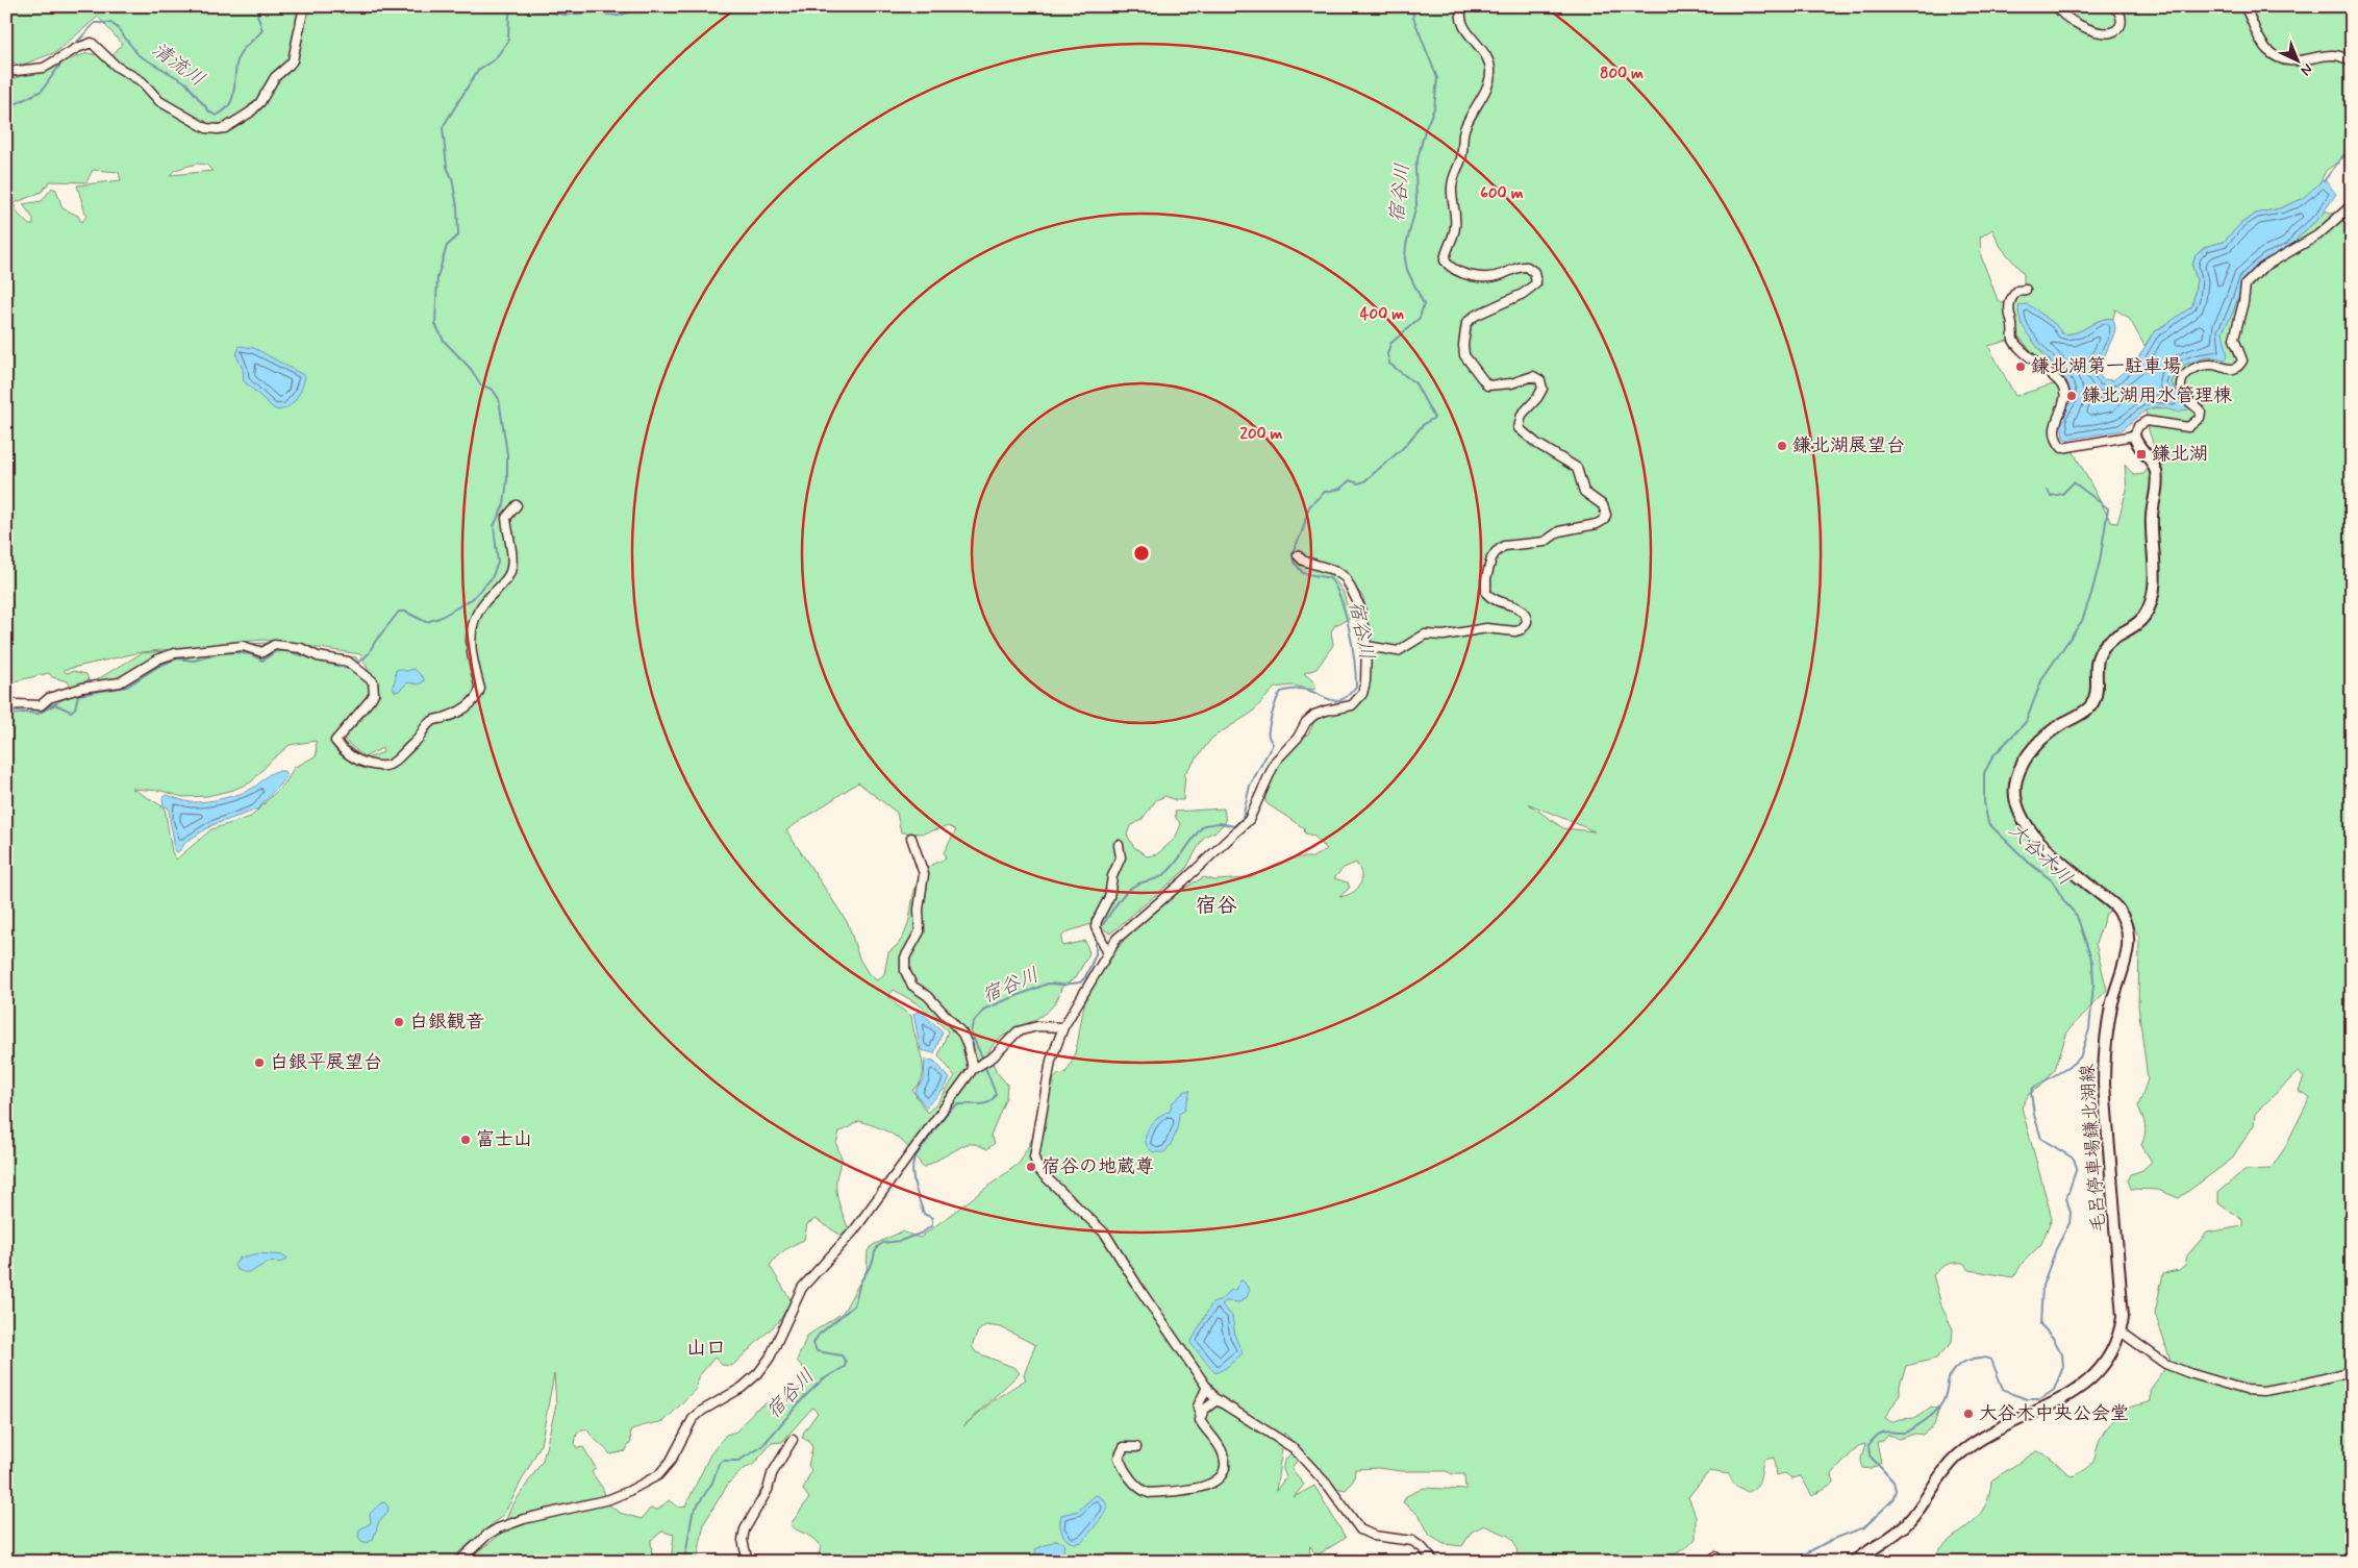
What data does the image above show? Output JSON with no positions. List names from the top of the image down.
{
  "streets": {
    "main road": ["毛呂停車場鎌北湖線"]
  },
  "districts": ["宿谷", "山口"],
  "water": ["清流川", "宿谷川", "大谷木川"],
  "places": {
    "other": [
      "鎌北湖第一駐車場",
      "鎌北湖用水管理棟",
      "鎌北湖展望台",
      "白銀観音",
      "白銀平展望台",
      "富士山",
      "宿谷の地蔵尊",
      "大谷木中央公会堂"
    ],
    "transit": ["鎌北湖"]
  },
  "north": "bottom right",
  "rings": [
    "800 m",
    "600 m",
    "400 m",
    "200 m"
  ]
}
